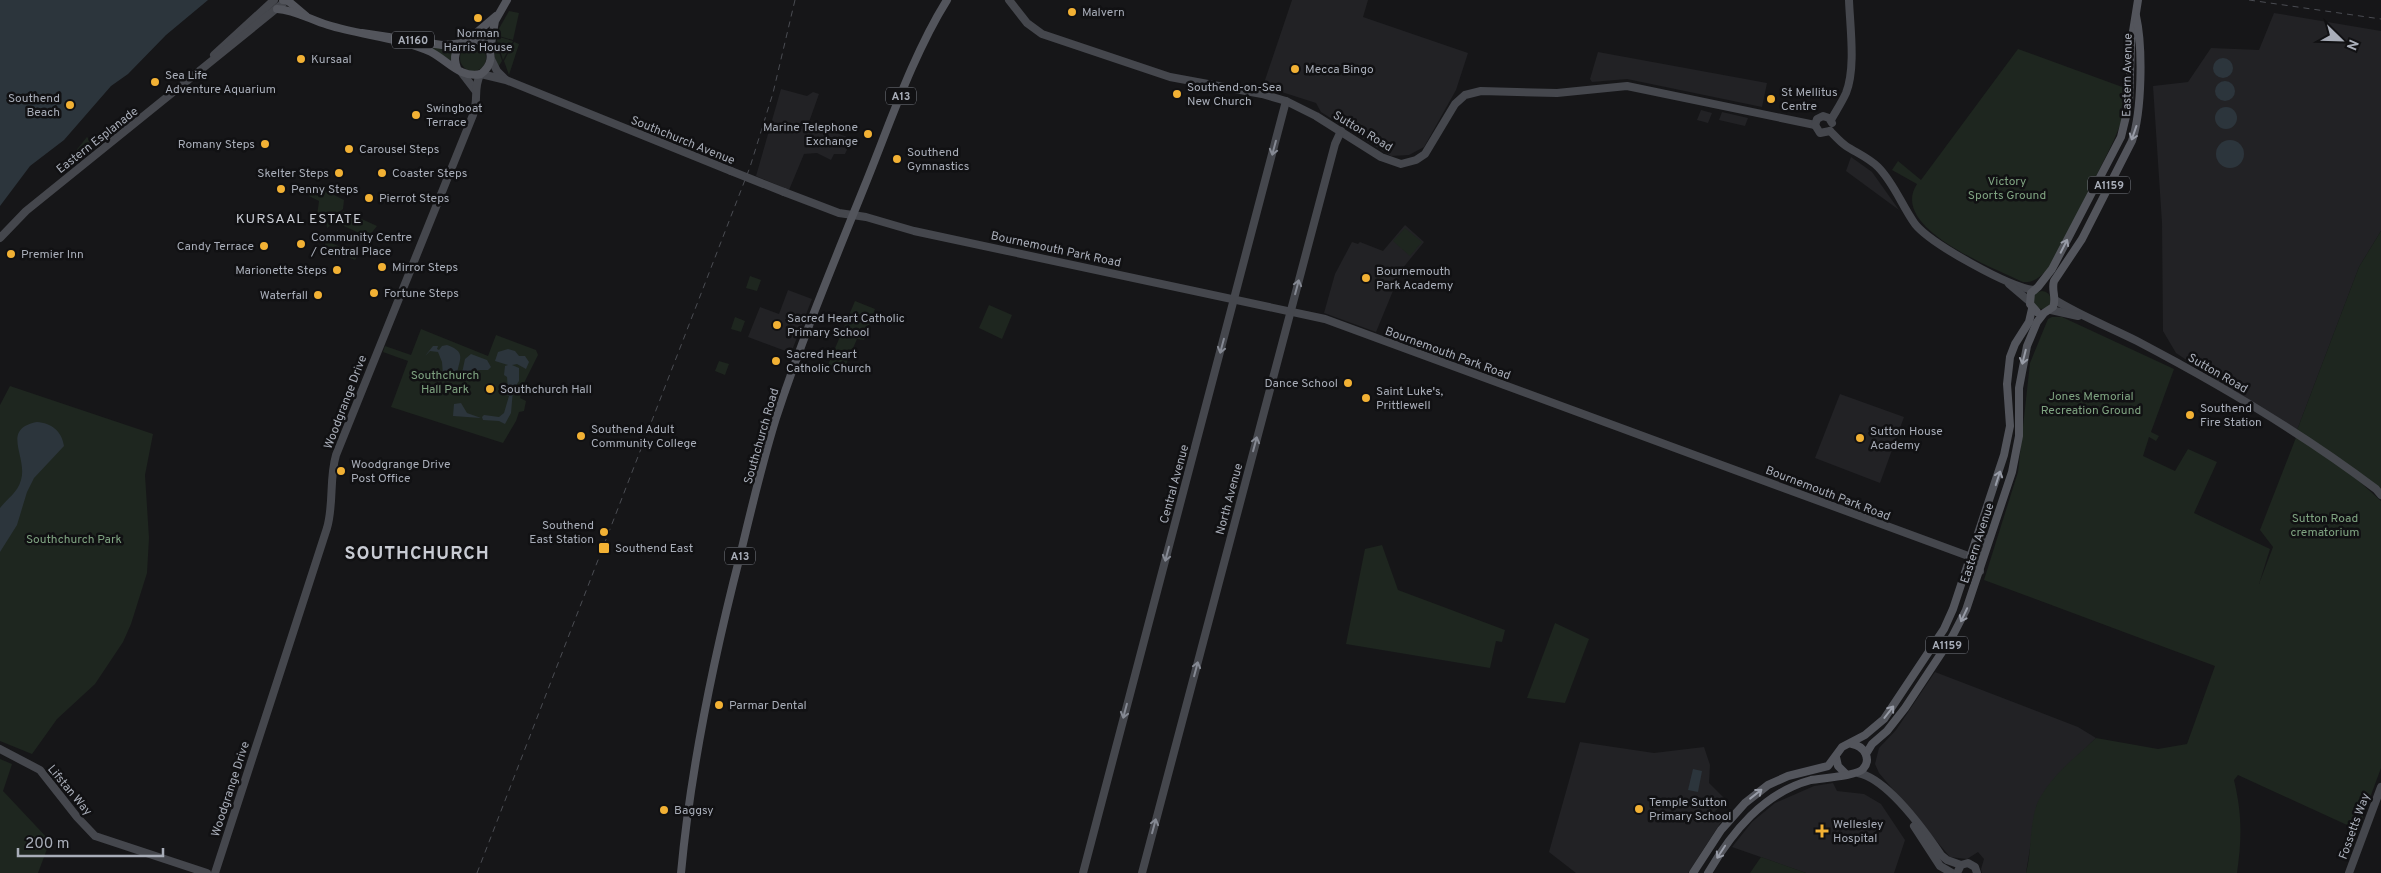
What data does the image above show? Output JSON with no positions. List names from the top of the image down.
{
  "streets": {
    "main road": [
      "A1160",
      "Eastern Avenue",
      "A13",
      "Southchurch Avenue",
      "A1159",
      "Southchurch Road"
    ],
    "street": [
      "Sutton Road",
      "Eastern Esplanade",
      "Bournemouth Park Road",
      "Woodgrange Drive",
      "Central Avenue",
      "North Avenue",
      "Lifstan Way",
      "Fossetts Way"
    ]
  },
  "crossings": [
    ["Eastern Avenue", "Sutton Road"],
    ["Eastern Avenue", "Bournemouth Park Road"],
    ["Sutton Road", "Central Avenue"],
    ["Sutton Road", "North Avenue"],
    ["Eastern Esplanade", "Southchurch Avenue"],
    ["Southchurch Avenue", "Bournemouth Park Road"],
    ["Southchurch Avenue", "Woodgrange Drive"],
    ["Southchurch Avenue", "Southchurch Road"],
    ["Bournemouth Park Road", "Southchurch Road"],
    ["Bournemouth Park Road", "Central Avenue"],
    ["Bournemouth Park Road", "North Avenue"]
  ],
  "one_way": ["Central Avenue", "North Avenue"],
  "districts": ["KURSAAL ESTATE", "SOUTHCHURCH"],
  "parks": [
    "Victory Sports Ground",
    "Southchurch Hall Park",
    "Jones Memorial Recreation Ground",
    "Sutton Road crematorium",
    "Southchurch Park"
  ],
  "places": {
    "other": [
      "Malvern",
      "Norman Harris House",
      "Kursaal",
      "Mecca Bingo",
      "Sea Life Adventure Aquarium",
      "Southend-on-Sea New Church",
      "St Mellitus Centre",
      "Southend Beach",
      "Swingboat Terrace",
      "Marine Telephone Exchange",
      "Romany Steps",
      "Carousel Steps",
      "Southend Gymnastics",
      "Skelter Steps",
      "Coaster Steps",
      "Penny Steps",
      "Pierrot Steps",
      "Community Centre / Central Place",
      "Candy Terrace",
      "Premier Inn",
      "Mirror Steps",
      "Marionette Steps",
      "Bournemouth Park Academy",
      "Fortune Steps",
      "Waterfall",
      "Sacred Heart Catholic Primary School",
      "Sacred Heart Catholic Church",
      "Dance School",
      "Southchurch Hall",
      "Saint Luke's, Prittlewell",
      "Southend Fire Station",
      "Southend Adult Community College",
      "Sutton House Academy",
      "Woodgrange Drive Post Office",
      "Southend East Station",
      "Parmar Dental",
      "Temple Sutton Primary School",
      "Baggsy"
    ],
    "transit": ["Southend East"],
    "health": ["Wellesley Hospital"]
  },
  "scale_bar": "200 m",
  "north": "bottom right"
}
